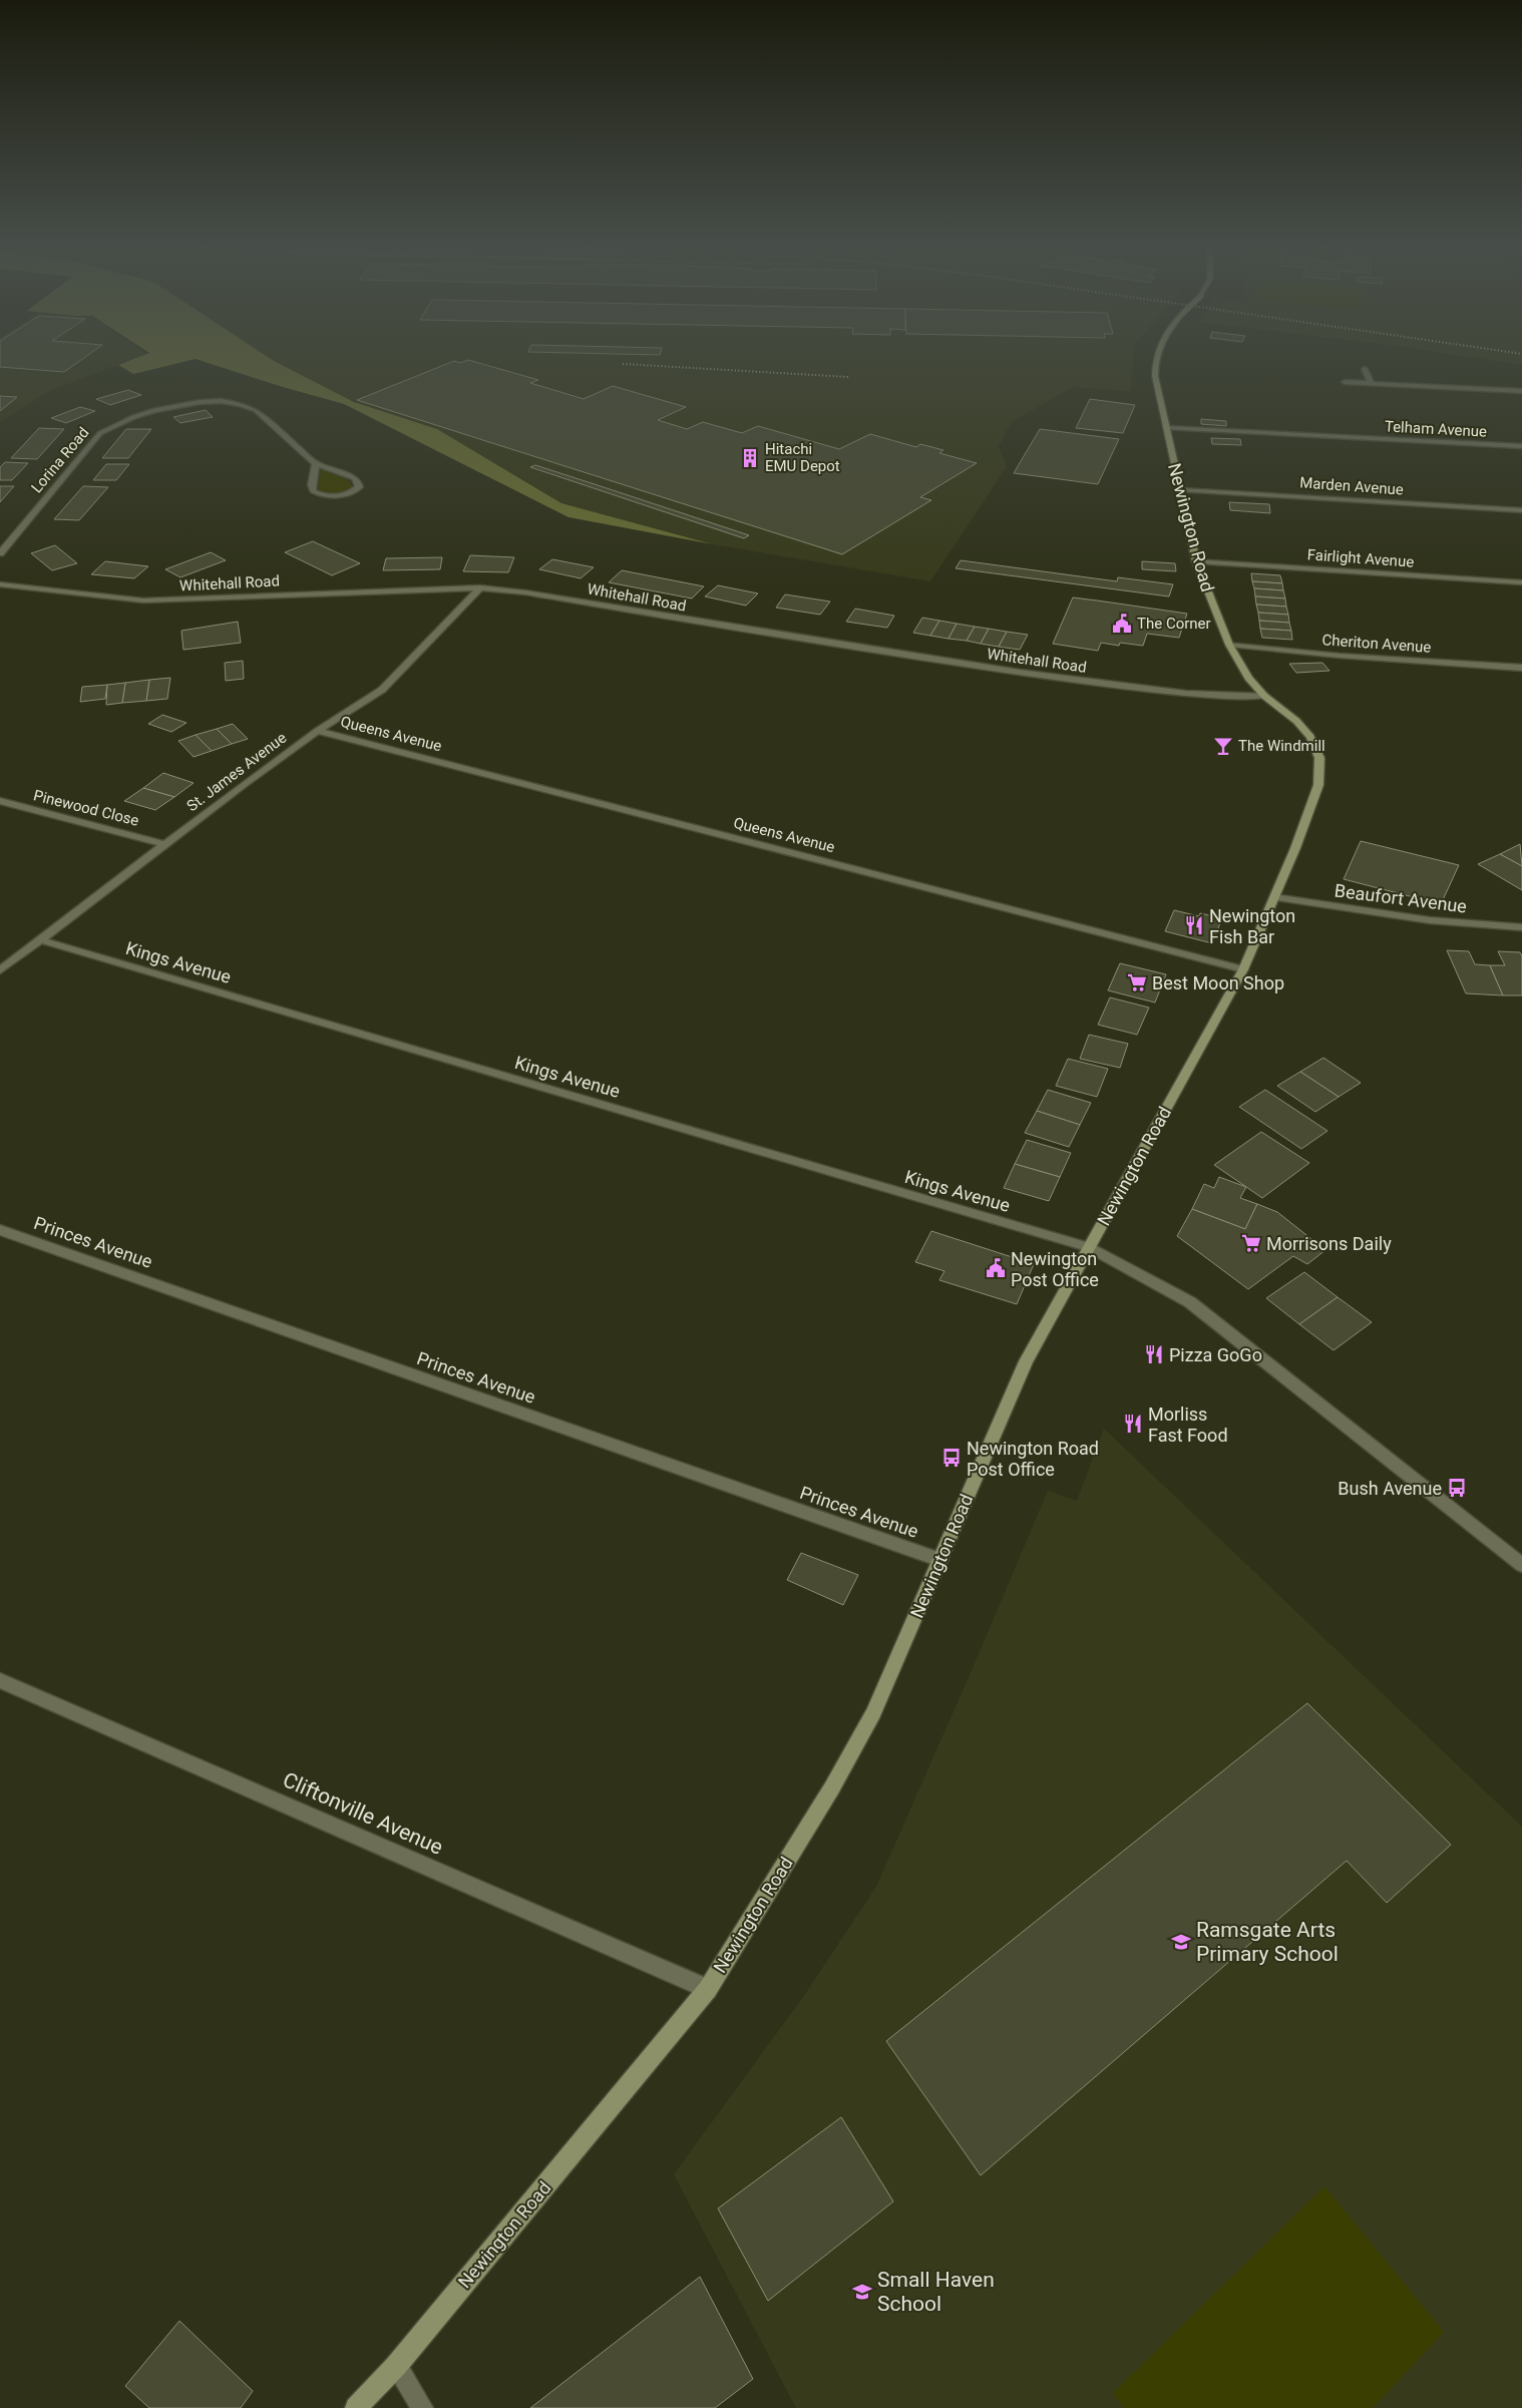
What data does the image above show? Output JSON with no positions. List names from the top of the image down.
{
  "streets": {
    "main road": ["Newington Road"],
    "street": [
      "Telham Avenue",
      "Lorina Road",
      "Marden Avenue",
      "Fairlight Avenue",
      "Whitehall Road",
      "Cheriton Avenue",
      "Queens Avenue",
      "St. James Avenue",
      "Pinewood Close",
      "Beaufort Avenue",
      "Kings Avenue",
      "Princes Avenue",
      "Cliftonville Avenue"
    ]
  },
  "crossings": [
    ["Telham Avenue", "Newington Road"],
    ["Marden Avenue", "Newington Road"],
    ["Newington Road", "Fairlight Avenue"],
    ["Newington Road", "Whitehall Road"],
    ["Newington Road", "Cheriton Avenue"],
    ["Newington Road", "Queens Avenue"],
    ["Newington Road", "Beaufort Avenue"],
    ["Newington Road", "Kings Avenue"],
    ["Newington Road", "Princes Avenue"],
    ["Newington Road", "Cliftonville Avenue"],
    ["Whitehall Road", "St. James Avenue"],
    ["Queens Avenue", "St. James Avenue"],
    ["St. James Avenue", "Pinewood Close"],
    ["St. James Avenue", "Kings Avenue"]
  ],
  "places": {
    "building": ["Hitachi EMU Depot"],
    "public building": ["The Corner", "Newington Post Office"],
    "bar": ["The Windmill"],
    "restaurant": ["Newington Fish Bar", "Pizza GoGo", "Morliss Fast Food"],
    "supermarket": ["Best Moon Shop", "Morrisons Daily"],
    "bus stop": ["Newington Road Post Office", "Bush Avenue"],
    "school or university": ["Ramsgate Arts Primary School", "Small Haven School"]
  }
}
